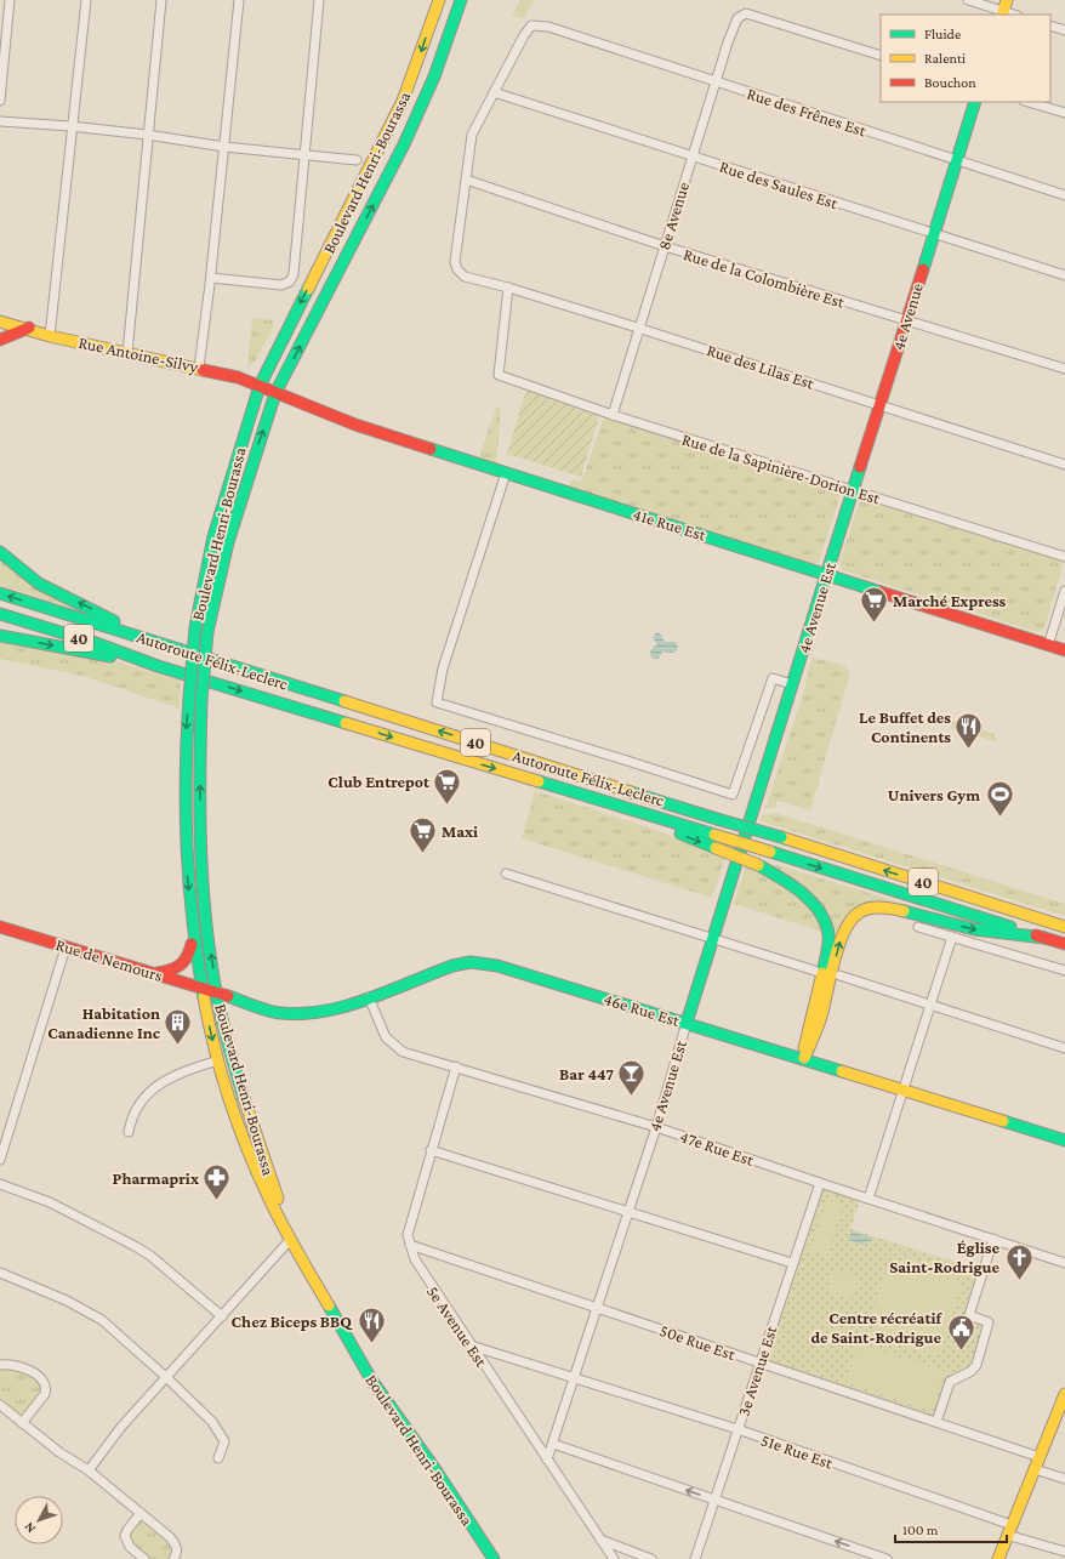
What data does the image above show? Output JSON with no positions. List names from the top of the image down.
{
  "streets": {
    "main road": [
      "Boulevard Henri-Bourassa",
      "4e Avenue",
      "Rue Antoine-Silvy",
      "41e Rue Est",
      "4e Avenue Est",
      "40",
      "Autoroute Félix-Leclerc",
      "Rue de Nemours",
      "46e Rue Est"
    ],
    "street": [
      "Rue des Frênes Est",
      "Rue des Saules Est",
      "8e Avenue",
      "Rue de la Colombière Est",
      "Rue des Lilas Est",
      "Rue de la Sapinière-Dorion Est",
      "47e Rue Est",
      "5e Avenue Est",
      "50e Rue Est",
      "3e Avenue Est",
      "51e Rue Est"
    ]
  },
  "crossings": [
    ["Rue des Frênes Est", "Rue des Saules Est"],
    ["Rue des Frênes Est", "8e Avenue"],
    ["Rue des Frênes Est", "4e Avenue"],
    ["Boulevard Henri-Bourassa", "Rue Antoine-Silvy"],
    ["Boulevard Henri-Bourassa", "41e Rue Est"],
    ["Boulevard Henri-Bourassa", "Rue de Nemours"],
    ["Boulevard Henri-Bourassa", "46e Rue Est"],
    ["Rue des Saules Est", "8e Avenue"],
    ["Rue des Saules Est", "4e Avenue"],
    ["8e Avenue", "Rue de la Colombière Est"],
    ["8e Avenue", "Rue des Lilas Est"],
    ["8e Avenue", "Rue de la Sapinière-Dorion Est"],
    ["Rue de la Colombière Est", "4e Avenue"],
    ["Rue de la Colombière Est", "Rue des Lilas Est"],
    ["4e Avenue", "Rue des Lilas Est"],
    ["4e Avenue", "Rue de la Sapinière-Dorion Est"],
    ["4e Avenue", "4e Avenue Est"],
    ["Rue Antoine-Silvy", "41e Rue Est"],
    ["Rue des Lilas Est", "Rue de la Sapinière-Dorion Est"],
    ["41e Rue Est", "4e Avenue Est"],
    ["4e Avenue Est", "46e Rue Est"],
    ["4e Avenue Est", "47e Rue Est"],
    ["4e Avenue Est", "5e Avenue Est"],
    ["4e Avenue Est", "50e Rue Est"],
    ["4e Avenue Est", "51e Rue Est"],
    ["Rue de Nemours", "46e Rue Est"],
    ["46e Rue Est", "47e Rue Est"],
    ["47e Rue Est", "5e Avenue Est"],
    ["47e Rue Est", "3e Avenue Est"],
    ["5e Avenue Est", "50e Rue Est"],
    ["5e Avenue Est", "51e Rue Est"],
    ["50e Rue Est", "3e Avenue Est"],
    ["3e Avenue Est", "51e Rue Est"]
  ],
  "places": {
    "supermarket": ["Marché Express", "Club Entrepot", "Maxi"],
    "restaurant": ["Le Buffet des Continents", "Chez Biceps BBQ"],
    "sports": ["Univers Gym"],
    "building": ["Habitation Canadienne Inc"],
    "bar": ["Bar 447"],
    "pharmacy": ["Pharmaprix"],
    "church": ["Église Saint-Rodrigue"],
    "public building": ["Centre récréatif de Saint-Rodrigue"]
  },
  "legend": ["Fluide", "Ralenti", "Bouchon"],
  "scale_bar": "100 m",
  "north": "bottom left"
}
